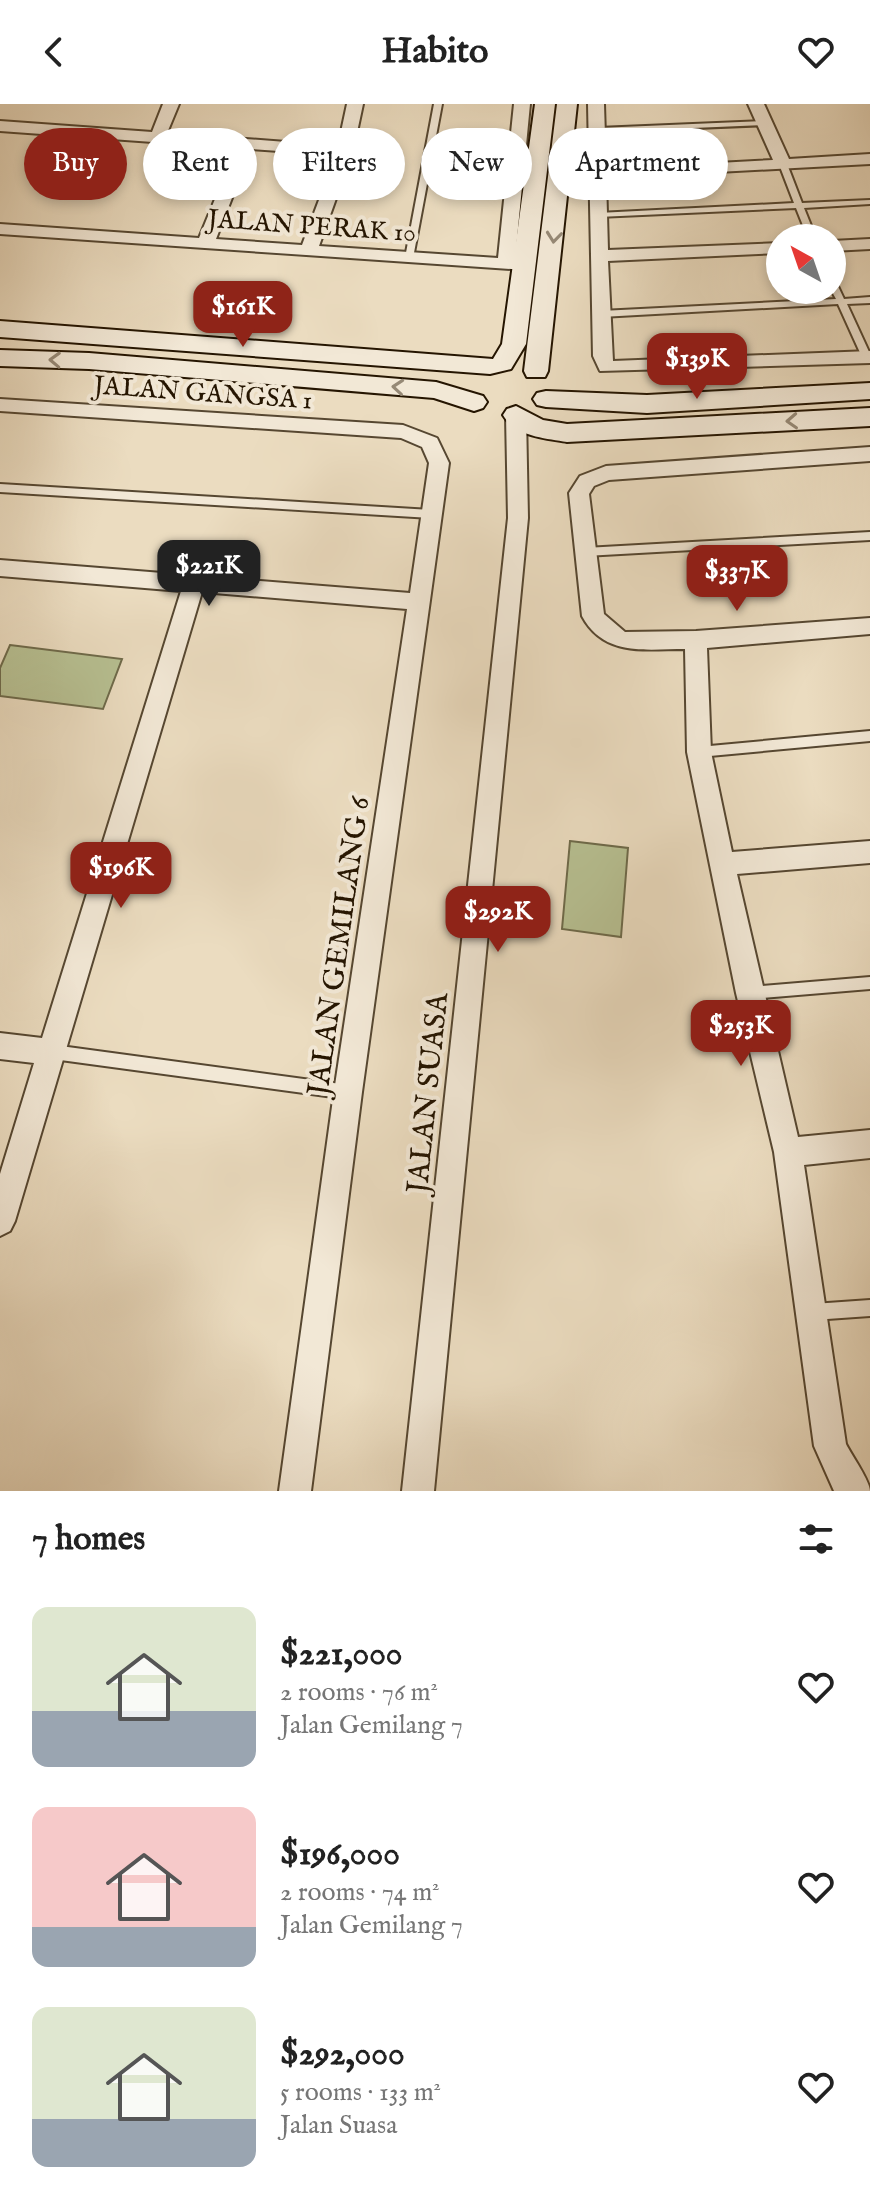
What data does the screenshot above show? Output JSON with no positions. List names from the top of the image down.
{
  "streets": {
    "street": [
      "JALAN PERAK 10",
      "JALAN GANGSA 1",
      "JALAN GEMILANG 6",
      "JALAN SUASA"
    ]
  },
  "crossings": [
    ["JALAN GANGSA 1", "JALAN GEMILANG 6"]
  ],
  "north": "top left",
  "page": {
    "header": "Habito",
    "chip": [
      "Buy",
      "Rent",
      "Filters",
      "New",
      "Apartment"
    ],
    "price": [
      "$161K",
      "$139K",
      "$221K",
      "$337K",
      "$196K",
      "$292K",
      "$253K"
    ],
    "heading": "7 homes",
    "list": [
      {
        "name": "$221,000",
        "note": "2 rooms · 76 m² · Jalan Gemilang 7"
      },
      {
        "name": "$196,000",
        "note": "2 rooms · 74 m² · Jalan Gemilang 7"
      },
      {
        "name": "$292,000",
        "note": "5 rooms · 133 m² · Jalan Suasa"
      }
    ]
  }
}
